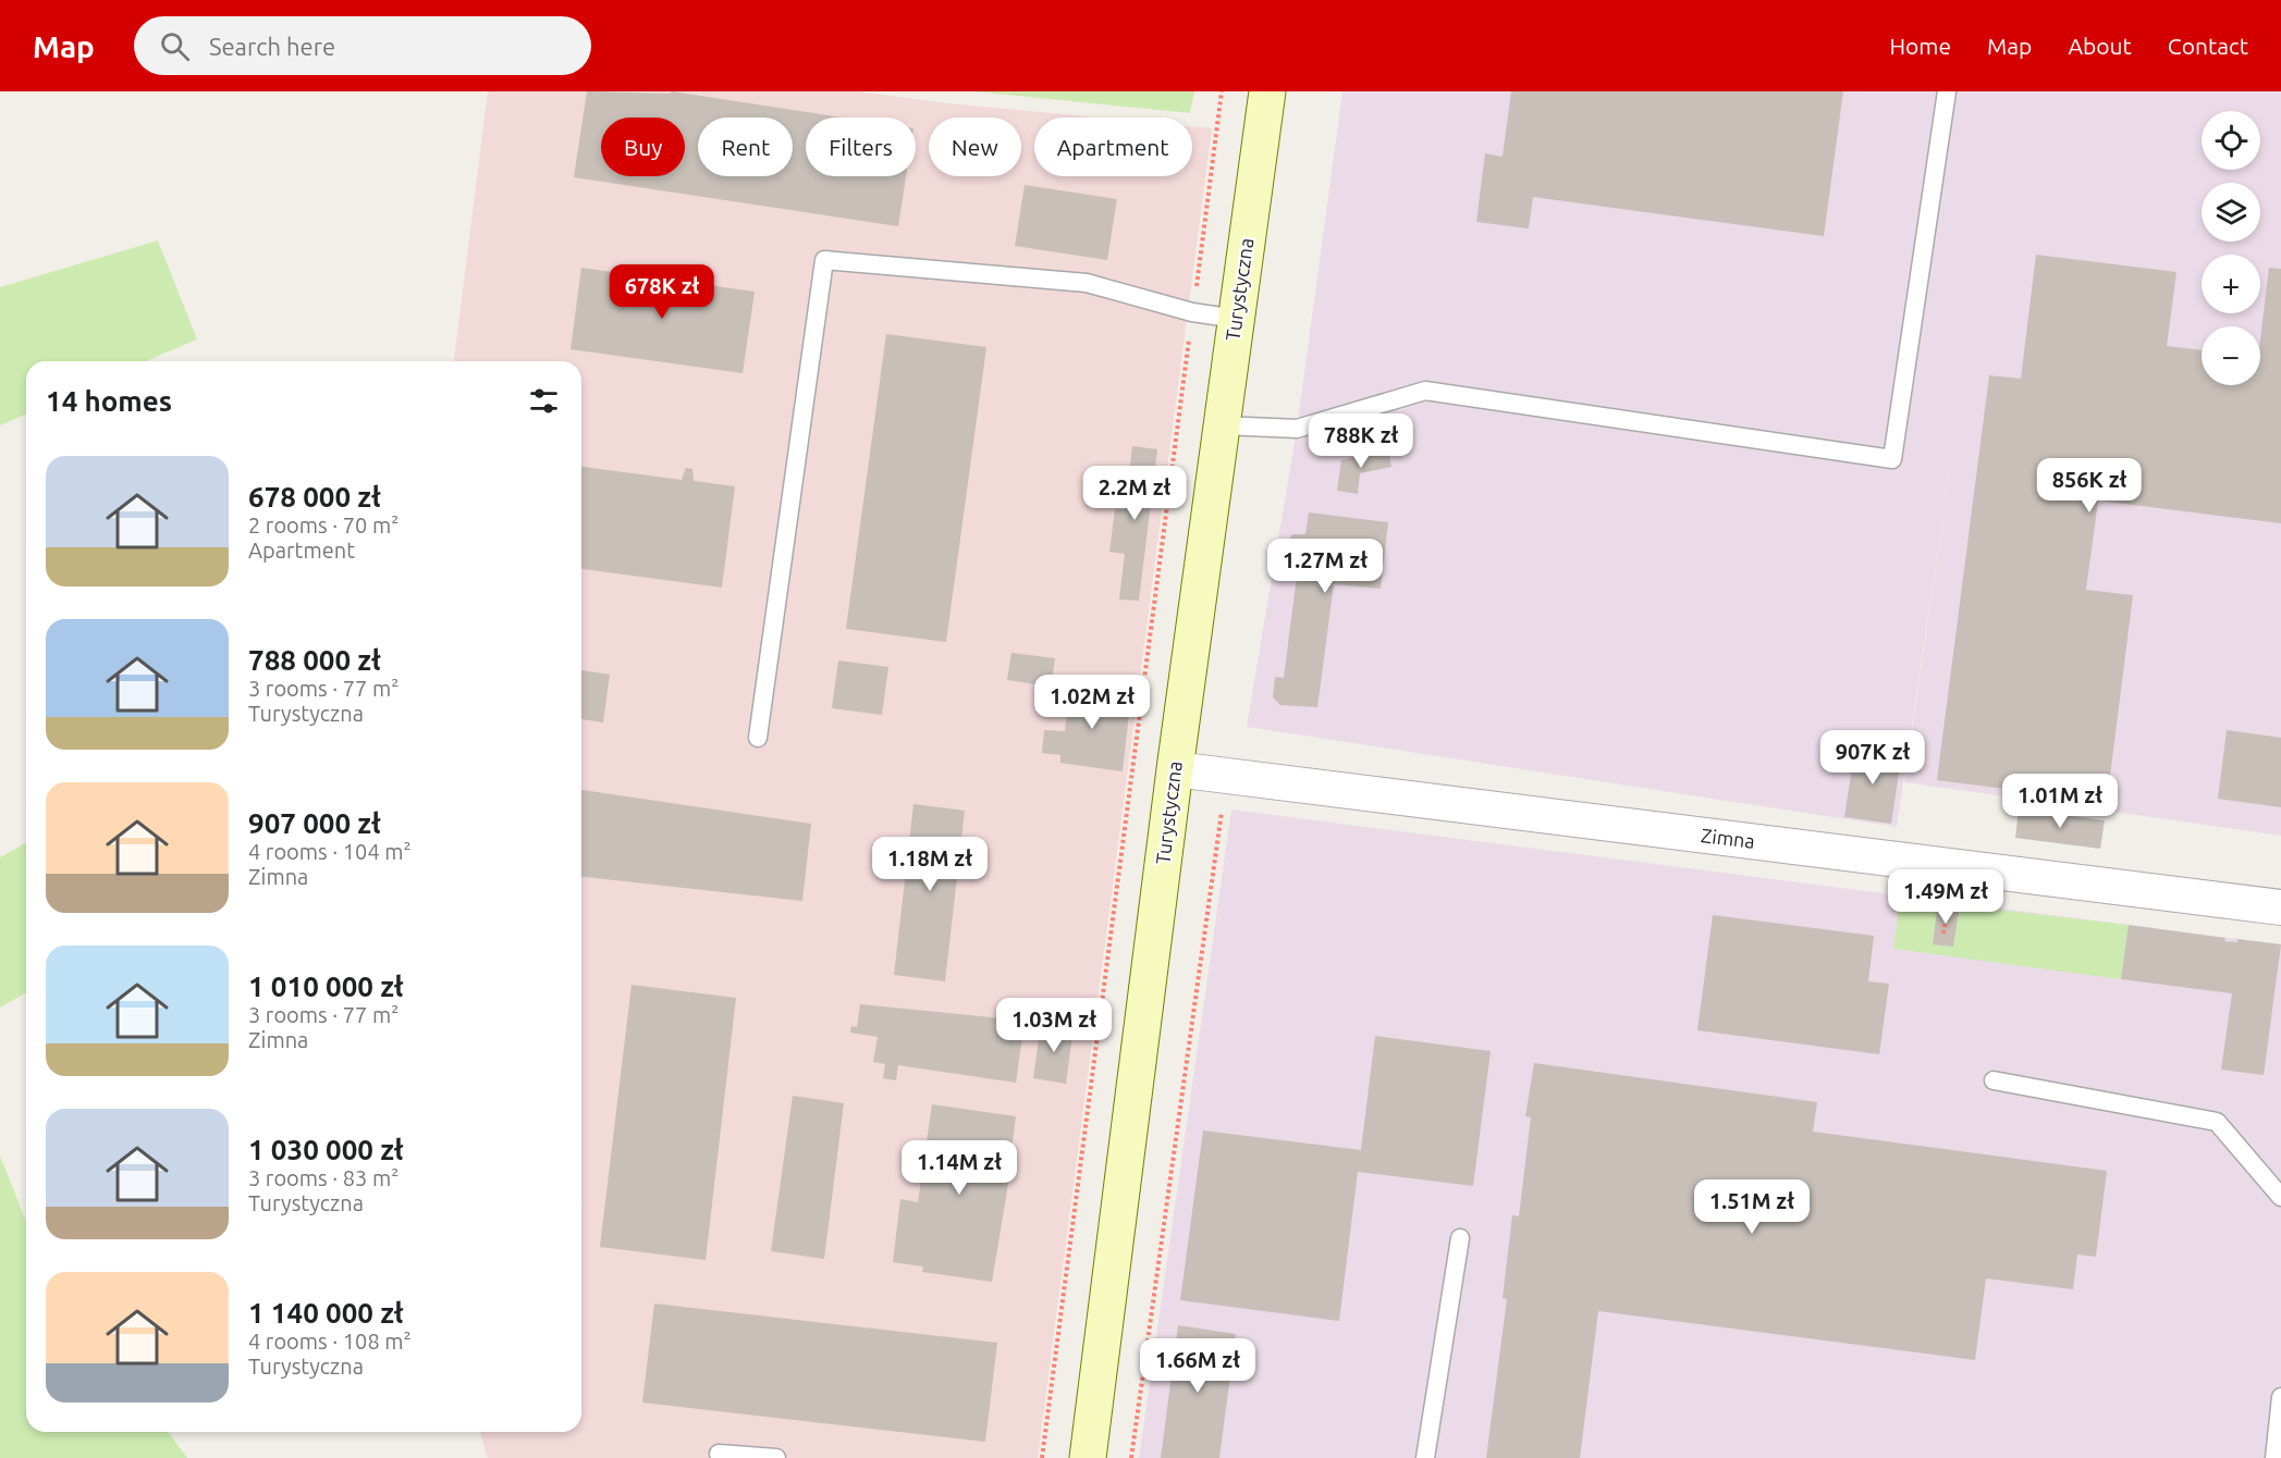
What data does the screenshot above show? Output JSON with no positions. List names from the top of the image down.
{
  "streets": {
    "main road": ["Turystyczna"],
    "street": ["Zimna"]
  },
  "crossings": [
    ["Turystyczna", "Zimna"]
  ],
  "page": {
    "header": "Map",
    "search": "Search here",
    "nav": [
      "Home",
      "Map",
      "About",
      "Contact"
    ],
    "map_buttons": ["+", "−"],
    "chip": [
      "Buy",
      "Rent",
      "Filters",
      "New",
      "Apartment"
    ],
    "price": [
      "678K zł",
      "788K zł",
      "856K zł",
      "2.2M zł",
      "1.27M zł",
      "1.02M zł",
      "907K zł",
      "1.01M zł",
      "1.18M zł",
      "1.49M zł",
      "1.03M zł",
      "1.14M zł",
      "1.51M zł",
      "1.66M zł"
    ],
    "heading": "14 homes",
    "list": [
      {
        "name": "678 000 zł",
        "note": "2 rooms · 70 m² · Apartment"
      },
      {
        "name": "788 000 zł",
        "note": "3 rooms · 77 m² · Turystyczna"
      },
      {
        "name": "907 000 zł",
        "note": "4 rooms · 104 m² · Zimna"
      },
      {
        "name": "1 010 000 zł",
        "note": "3 rooms · 77 m² · Zimna"
      },
      {
        "name": "1 030 000 zł",
        "note": "3 rooms · 83 m² · Turystyczna"
      },
      {
        "name": "1 140 000 zł",
        "note": "4 rooms · 108 m² · Turystyczna"
      }
    ]
  }
}
